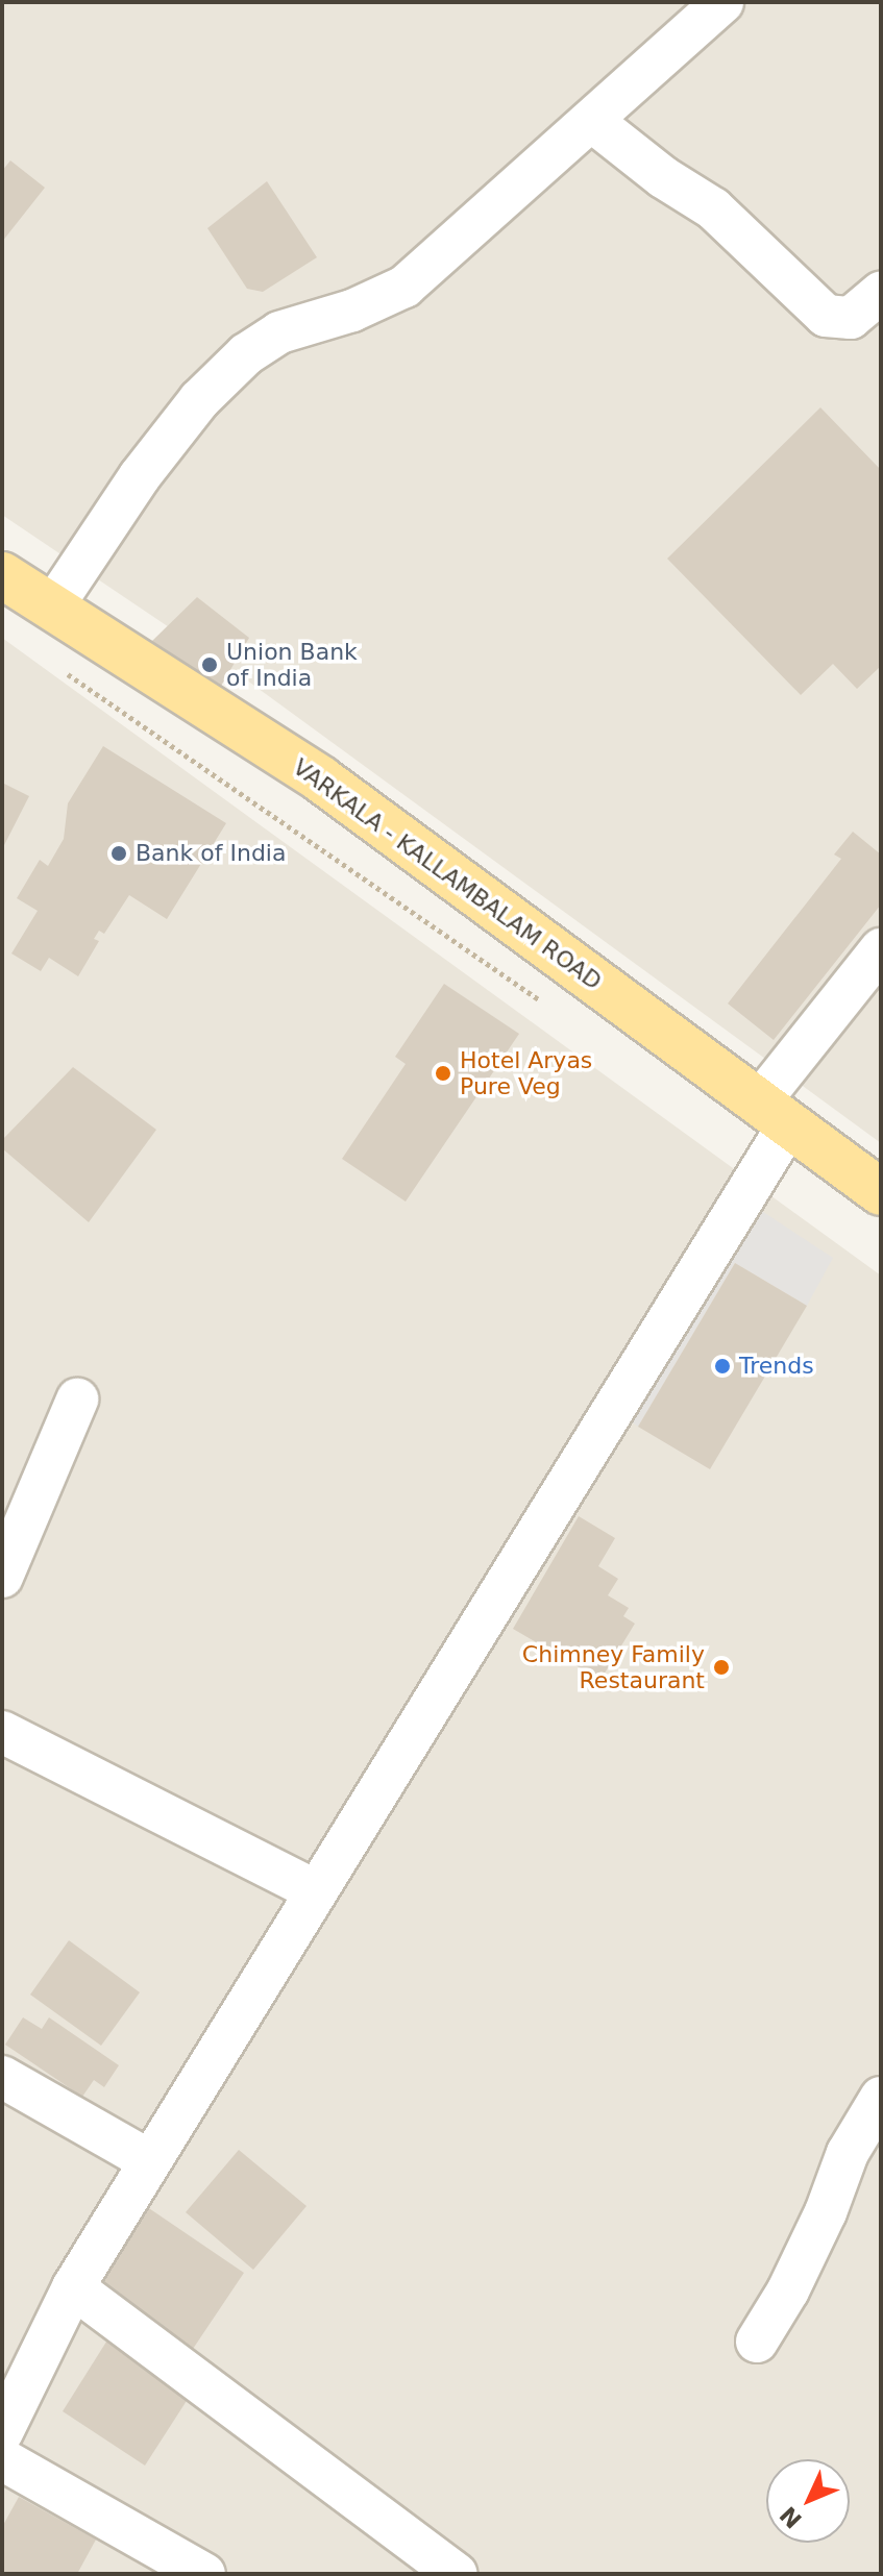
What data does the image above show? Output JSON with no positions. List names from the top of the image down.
{
  "streets": {
    "main road": ["VARKALA - KALLAMBALAM ROAD"]
  },
  "places": [
    "Union Bank of India",
    "Bank of India",
    "Hotel Aryas Pure Veg",
    "Trends",
    "Chimney Family Restaurant"
  ],
  "north": "bottom left"
}
